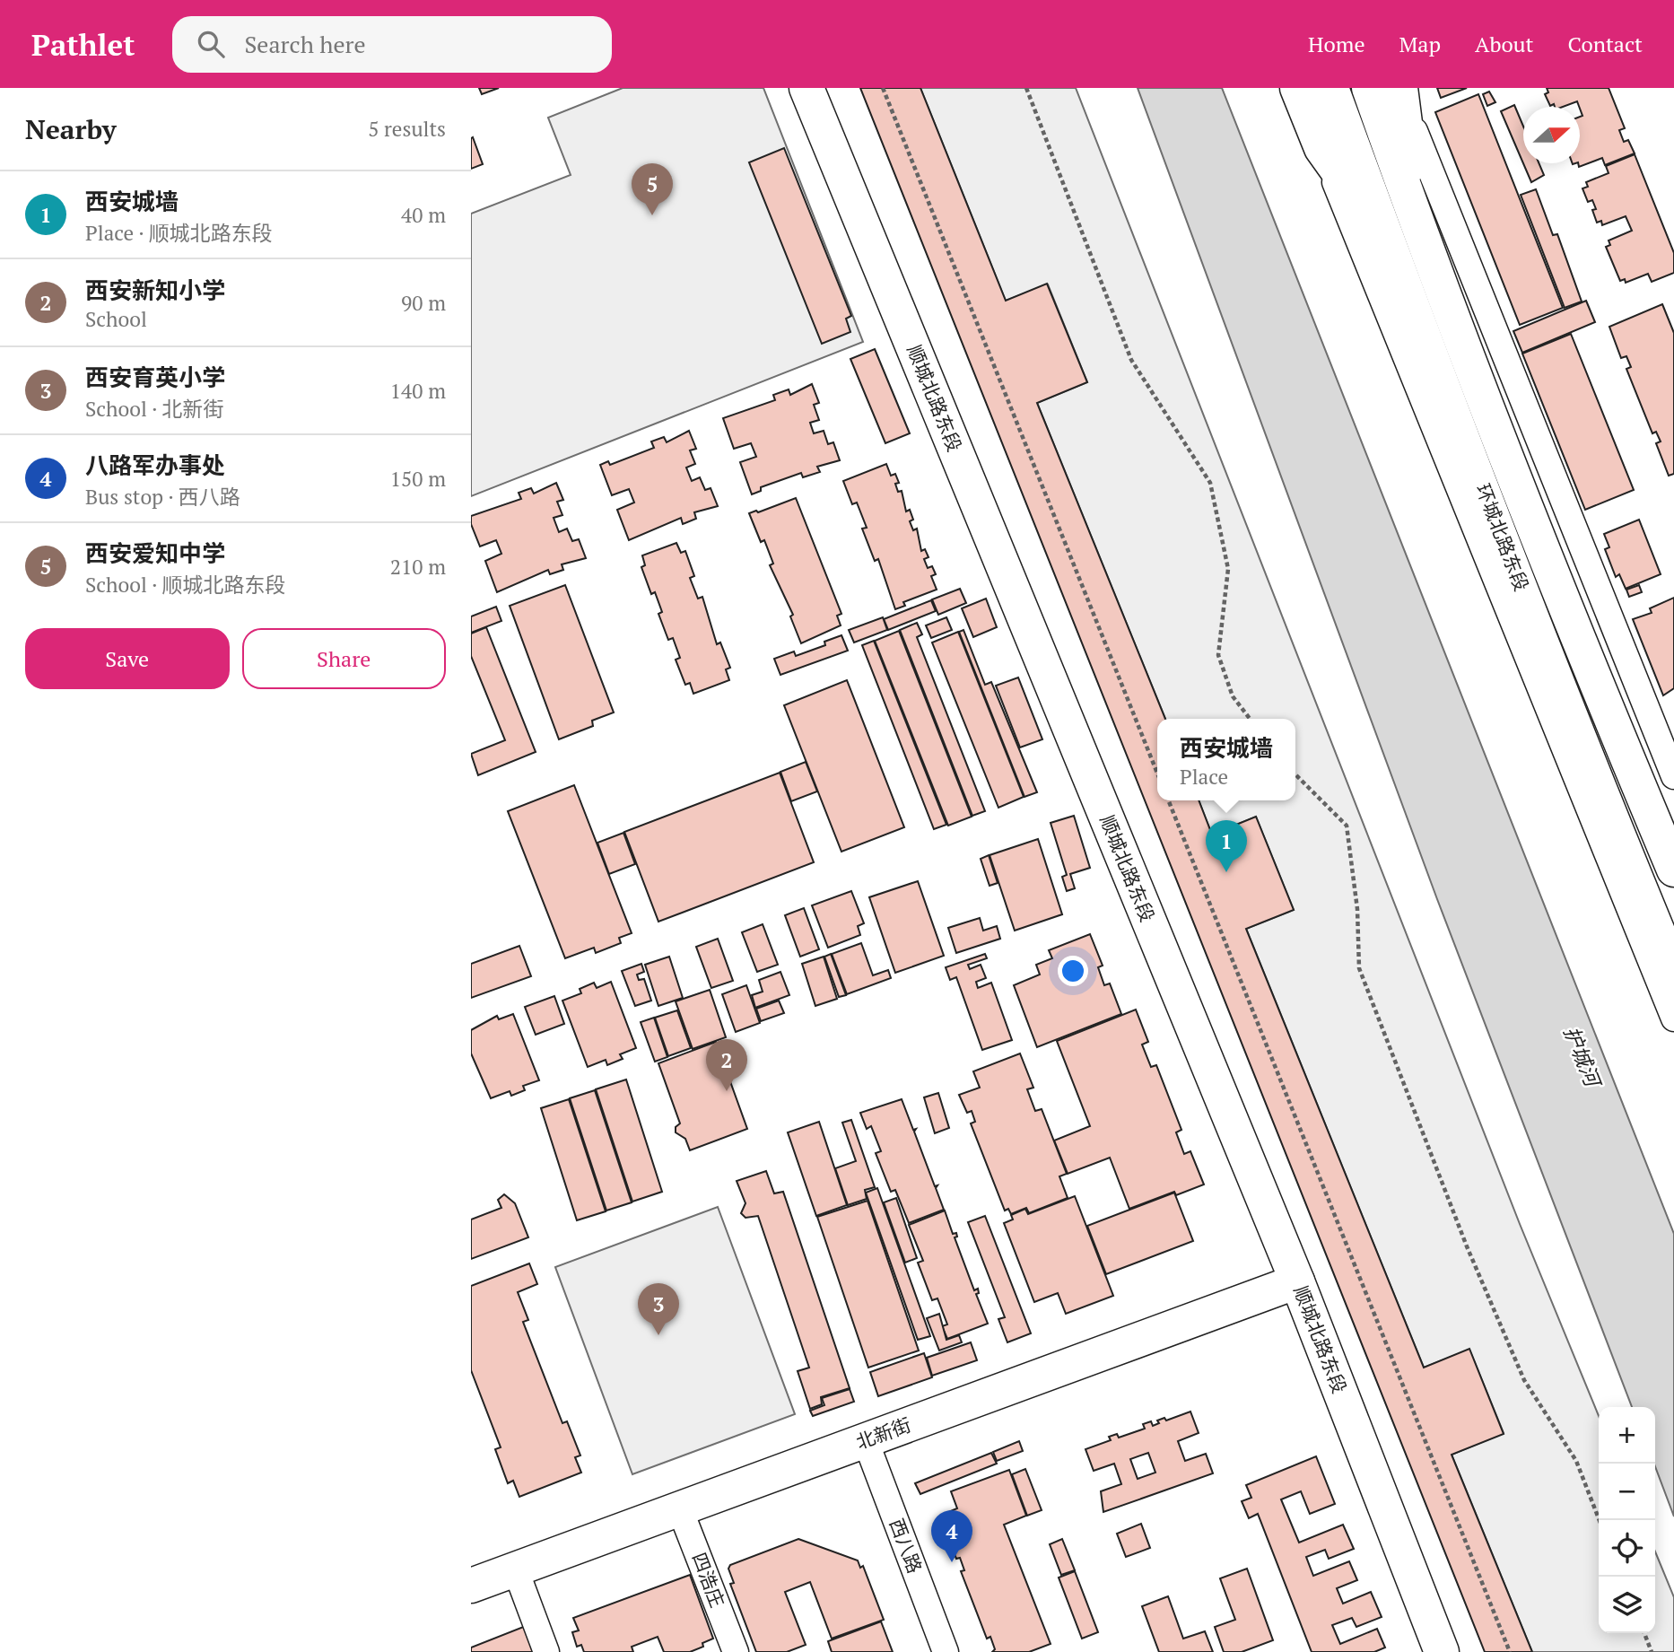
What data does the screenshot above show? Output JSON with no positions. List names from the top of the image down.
{
  "streets": {
    "street": [
      "顺城北路东段",
      "环城北路东段",
      "北新街",
      "西八路",
      "四浩庄"
    ]
  },
  "crossings": [
    ["顺城北路东段", "北新街"],
    ["北新街", "西八路"],
    ["北新街", "四浩庄"]
  ],
  "water": ["护城河"],
  "north": "right",
  "page": {
    "header": "Pathlet",
    "search": "Search here",
    "nav": [
      "Home",
      "Map",
      "About",
      "Contact"
    ],
    "heading": ["Nearby", "5 results"],
    "pins": [
      "5",
      "1",
      "2",
      "3",
      "4"
    ],
    "list": [
      {
        "mark": "1",
        "name": "西安城墙",
        "note": "Place · 顺城北路东段",
        "value": "40 m"
      },
      {
        "mark": "2",
        "name": "西安新知小学",
        "note": "School",
        "value": "90 m"
      },
      {
        "mark": "3",
        "name": "西安育英小学",
        "note": "School · 北新街",
        "value": "140 m"
      },
      {
        "mark": "4",
        "name": "八路军办事处",
        "note": "Bus stop · 西八路",
        "value": "150 m"
      },
      {
        "mark": "5",
        "name": "西安爱知中学",
        "note": "School · 顺城北路东段",
        "value": "210 m"
      }
    ],
    "buttons": ["Save", "Share"],
    "popup": ["西安城墙", "Place"],
    "map_buttons": ["+", "−"]
  }
}
